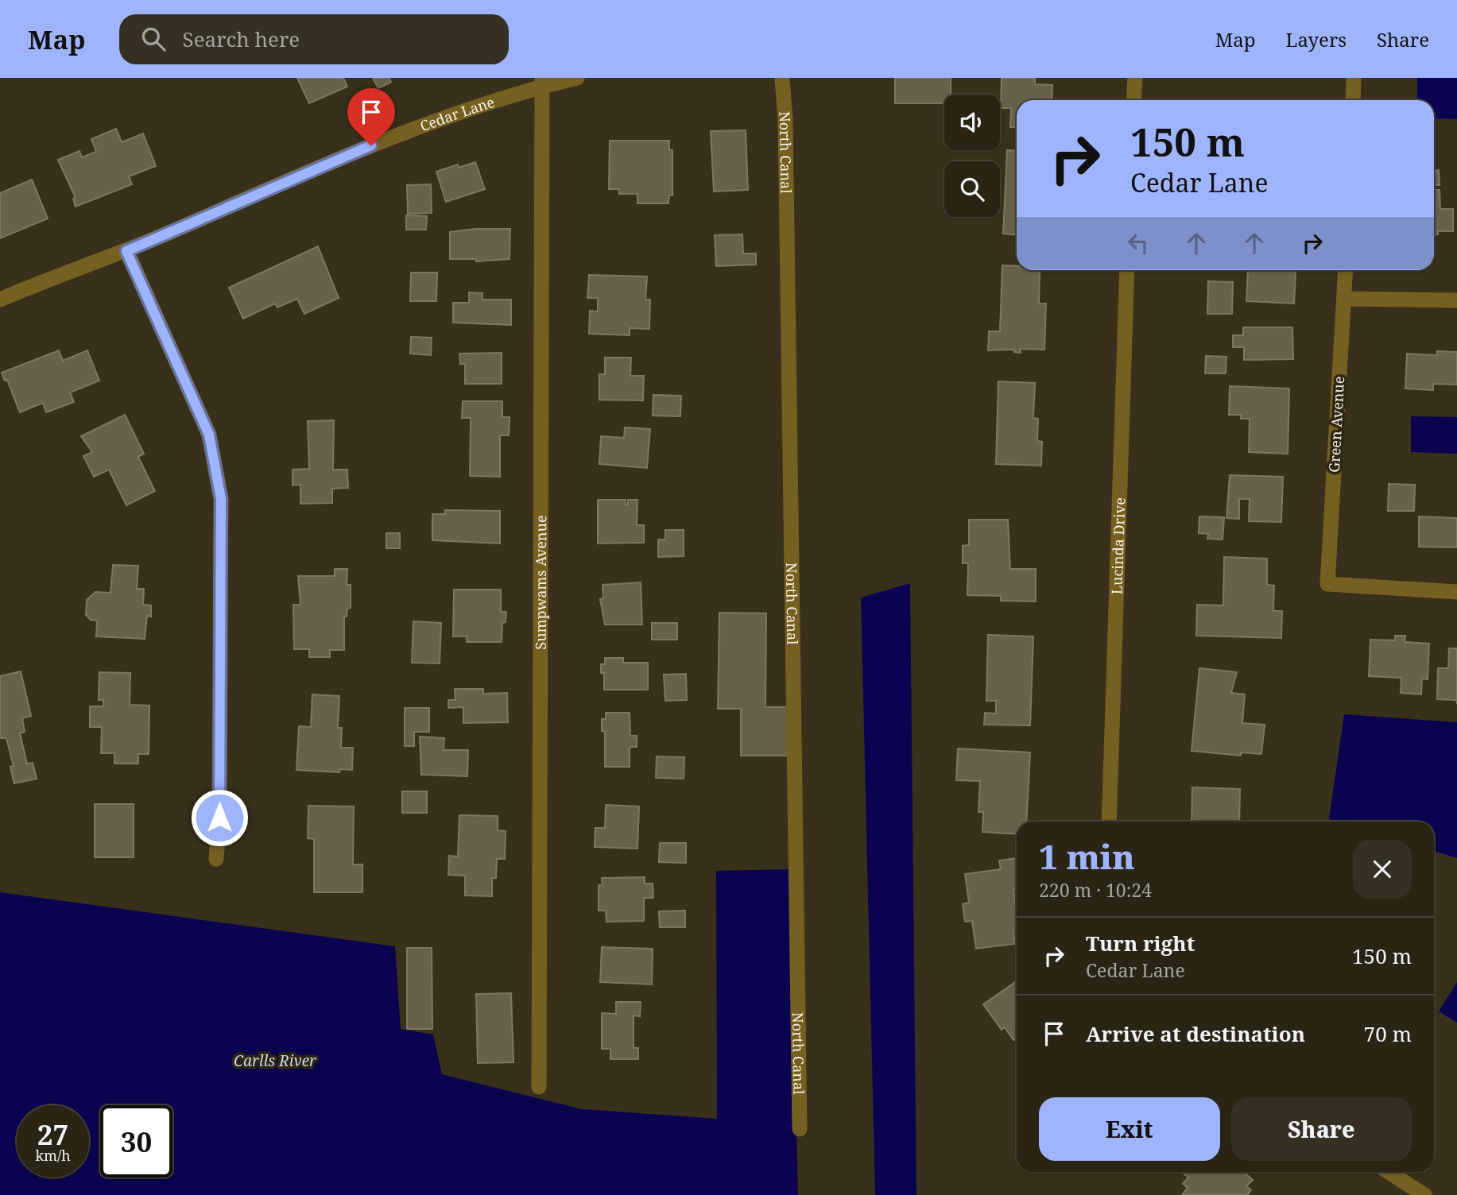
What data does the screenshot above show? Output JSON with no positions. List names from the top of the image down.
{
  "streets": {
    "street": [
      "Cedar Lane",
      "North Canal",
      "Green Avenue",
      "Lucinda Drive",
      "Sumpwams Avenue"
    ]
  },
  "crossings": [
    ["Cedar Lane", "Sumpwams Avenue"]
  ],
  "water": ["Carlls River"],
  "page": {
    "header": "Map",
    "search": "Search here",
    "nav": ["Map", "Layers", "Share"],
    "turn": ["150 m", "Cedar Lane"],
    "heading": ["1 min", "220 m · 10:24"],
    "list": [
      {
        "name": "Turn right",
        "note": "Cedar Lane",
        "value": "150 m"
      },
      {
        "name": "Arrive at destination",
        "value": "70 m"
      }
    ],
    "buttons": ["Exit", "Share"],
    "speed": "27 km/h",
    "limit": "30"
  }
}
